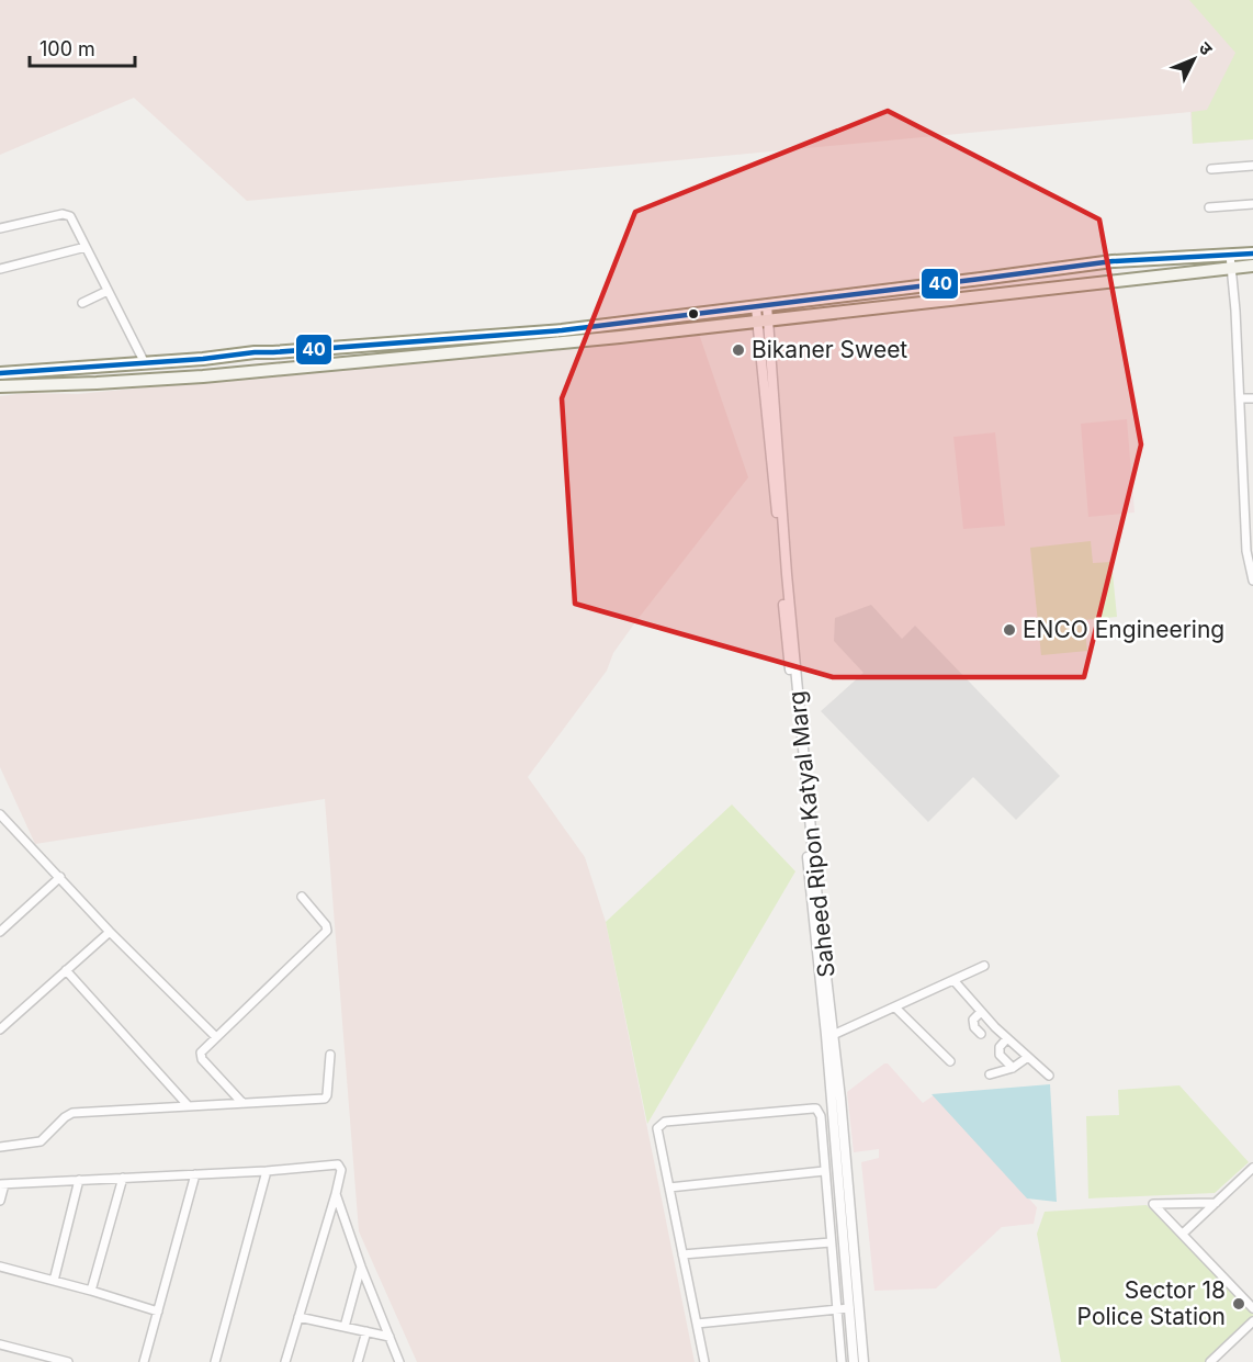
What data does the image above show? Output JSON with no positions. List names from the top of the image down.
{
  "streets": {
    "street": ["Saheed Ripon Katyal Marg"]
  },
  "places": ["Bikaner Sweet", "ENCO Engineering", "Sector 18 Police Station"],
  "lines": ["transit line 40"],
  "scale_bar": "100 m",
  "north": "top right"
}
